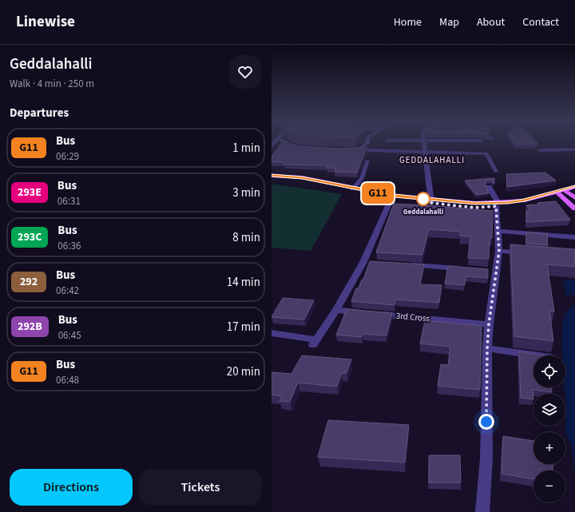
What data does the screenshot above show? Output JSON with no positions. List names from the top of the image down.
{
  "streets": {
    "street": ["3rd Cross"]
  },
  "districts": ["GEDDALAHALLI"],
  "places": ["Geddalahalli"],
  "lines": ["bus line G11"],
  "page": {
    "header": "Linewise",
    "nav": [
      "Home",
      "Map",
      "About",
      "Contact"
    ],
    "heading": [
      ["Geddalahalli", "Walk · 4 min · 250 m"],
      "Departures"
    ],
    "on_map": "G11",
    "list": [
      {
        "mark": "G11",
        "name": "Bus",
        "note": "06:29",
        "value": "1 min"
      },
      {
        "mark": "293E",
        "name": "Bus",
        "note": "06:31",
        "value": "3 min"
      },
      {
        "mark": "293C",
        "name": "Bus",
        "note": "06:36",
        "value": "8 min"
      },
      {
        "mark": "292",
        "name": "Bus",
        "note": "06:42",
        "value": "14 min"
      },
      {
        "mark": "292B",
        "name": "Bus",
        "note": "06:45",
        "value": "17 min"
      },
      {
        "mark": "G11",
        "name": "Bus",
        "note": "06:48",
        "value": "20 min"
      }
    ],
    "map_buttons": ["+", "−"],
    "buttons": ["Directions", "Tickets"]
  }
}
